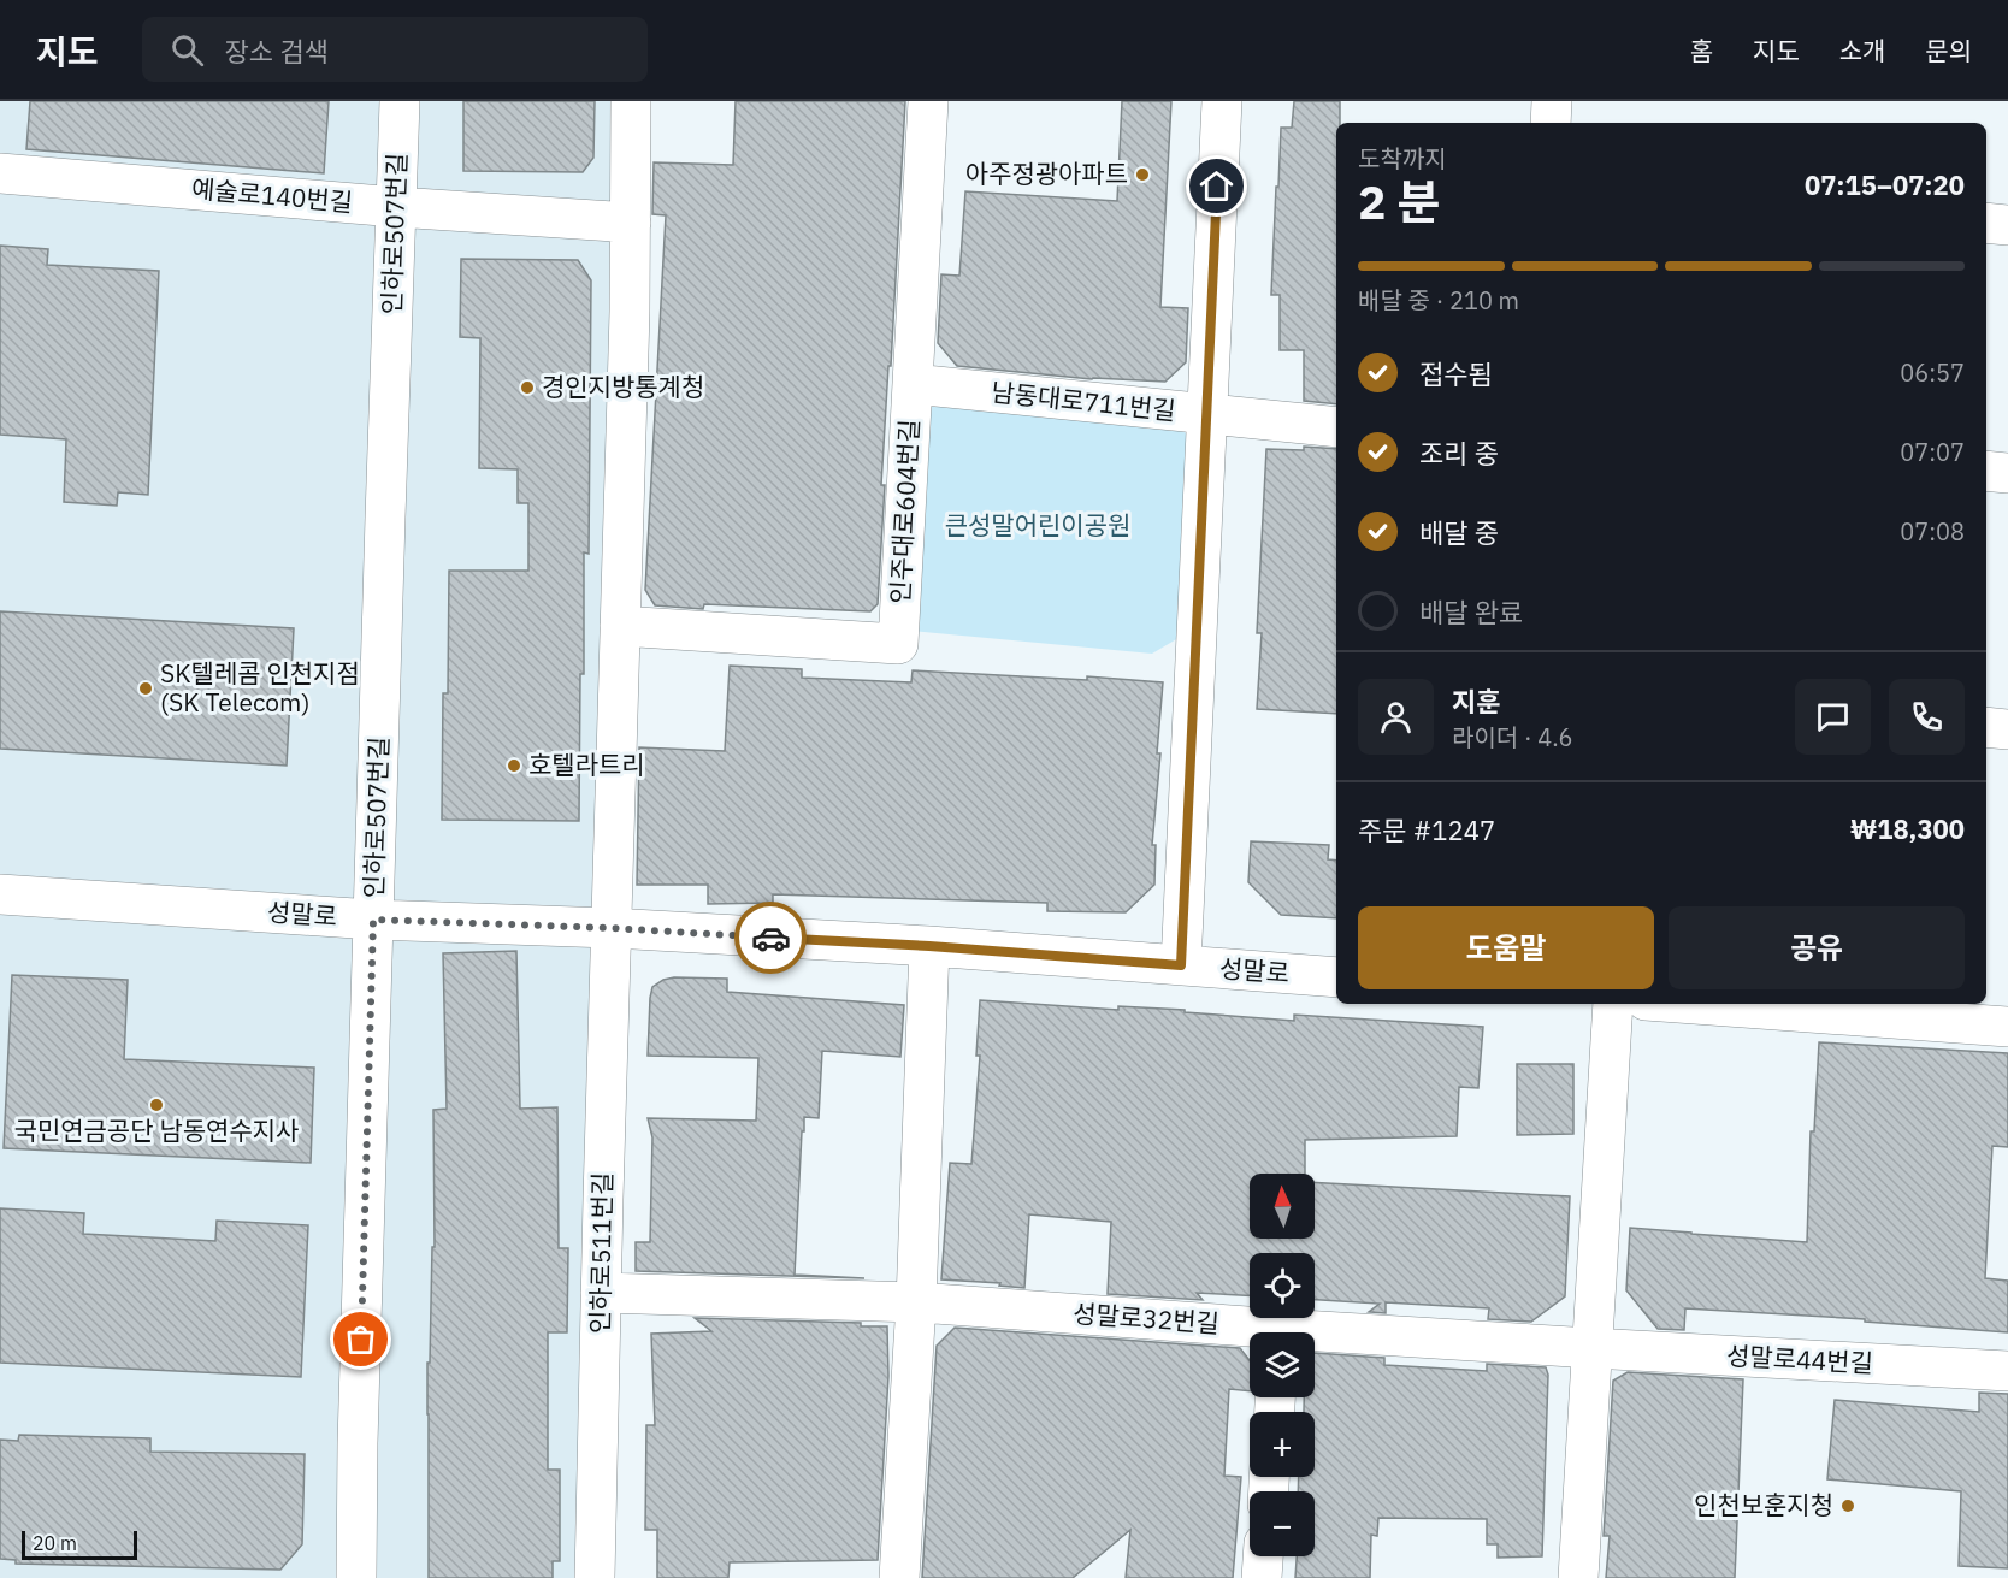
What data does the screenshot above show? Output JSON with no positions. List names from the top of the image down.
{
  "streets": {
    "street": [
      "예술로140번길",
      "인하로507번길",
      "남동대로711번길",
      "인주대로604번길",
      "성말로",
      "인하로511번길",
      "성말로32번길",
      "성말로44번길"
    ]
  },
  "crossings": [
    ["예술로140번길", "인하로507번길"],
    ["인하로507번길", "성말로"],
    ["남동대로711번길", "인주대로604번길"],
    ["성말로", "인하로511번길"],
    ["인하로511번길", "성말로32번길"],
    ["성말로32번길", "성말로44번길"]
  ],
  "parks": ["큰성말어린이공원"],
  "places": [
    "아주정광아파트",
    "경인지방통계청",
    "SK텔레콤 인천지점 (SK Telecom)",
    "호텔라트리",
    "국민연금공단 남동연수지사",
    "인천보훈지청"
  ],
  "scale_bar": "20 m",
  "north": "top",
  "page": {
    "header": "지도",
    "search": "장소 검색",
    "nav": [
      "홈",
      "지도",
      "소개",
      "문의"
    ],
    "heading": ["2 분", "도착까지", "07:15–07:20"],
    "panel": [
      "지훈",
      "라이더 · 4.6",
      "주문 #1247",
      "₩18,300"
    ],
    "bar": "배달 중 · 210 m",
    "list": [
      ["접수됨", "06:57"],
      ["조리 중", "07:07"],
      ["배달 중", "07:08"],
      "배달 완료"
    ],
    "buttons": ["도움말", "공유"],
    "map_buttons": ["+", "−"],
    "scale": "20 m"
  }
}
